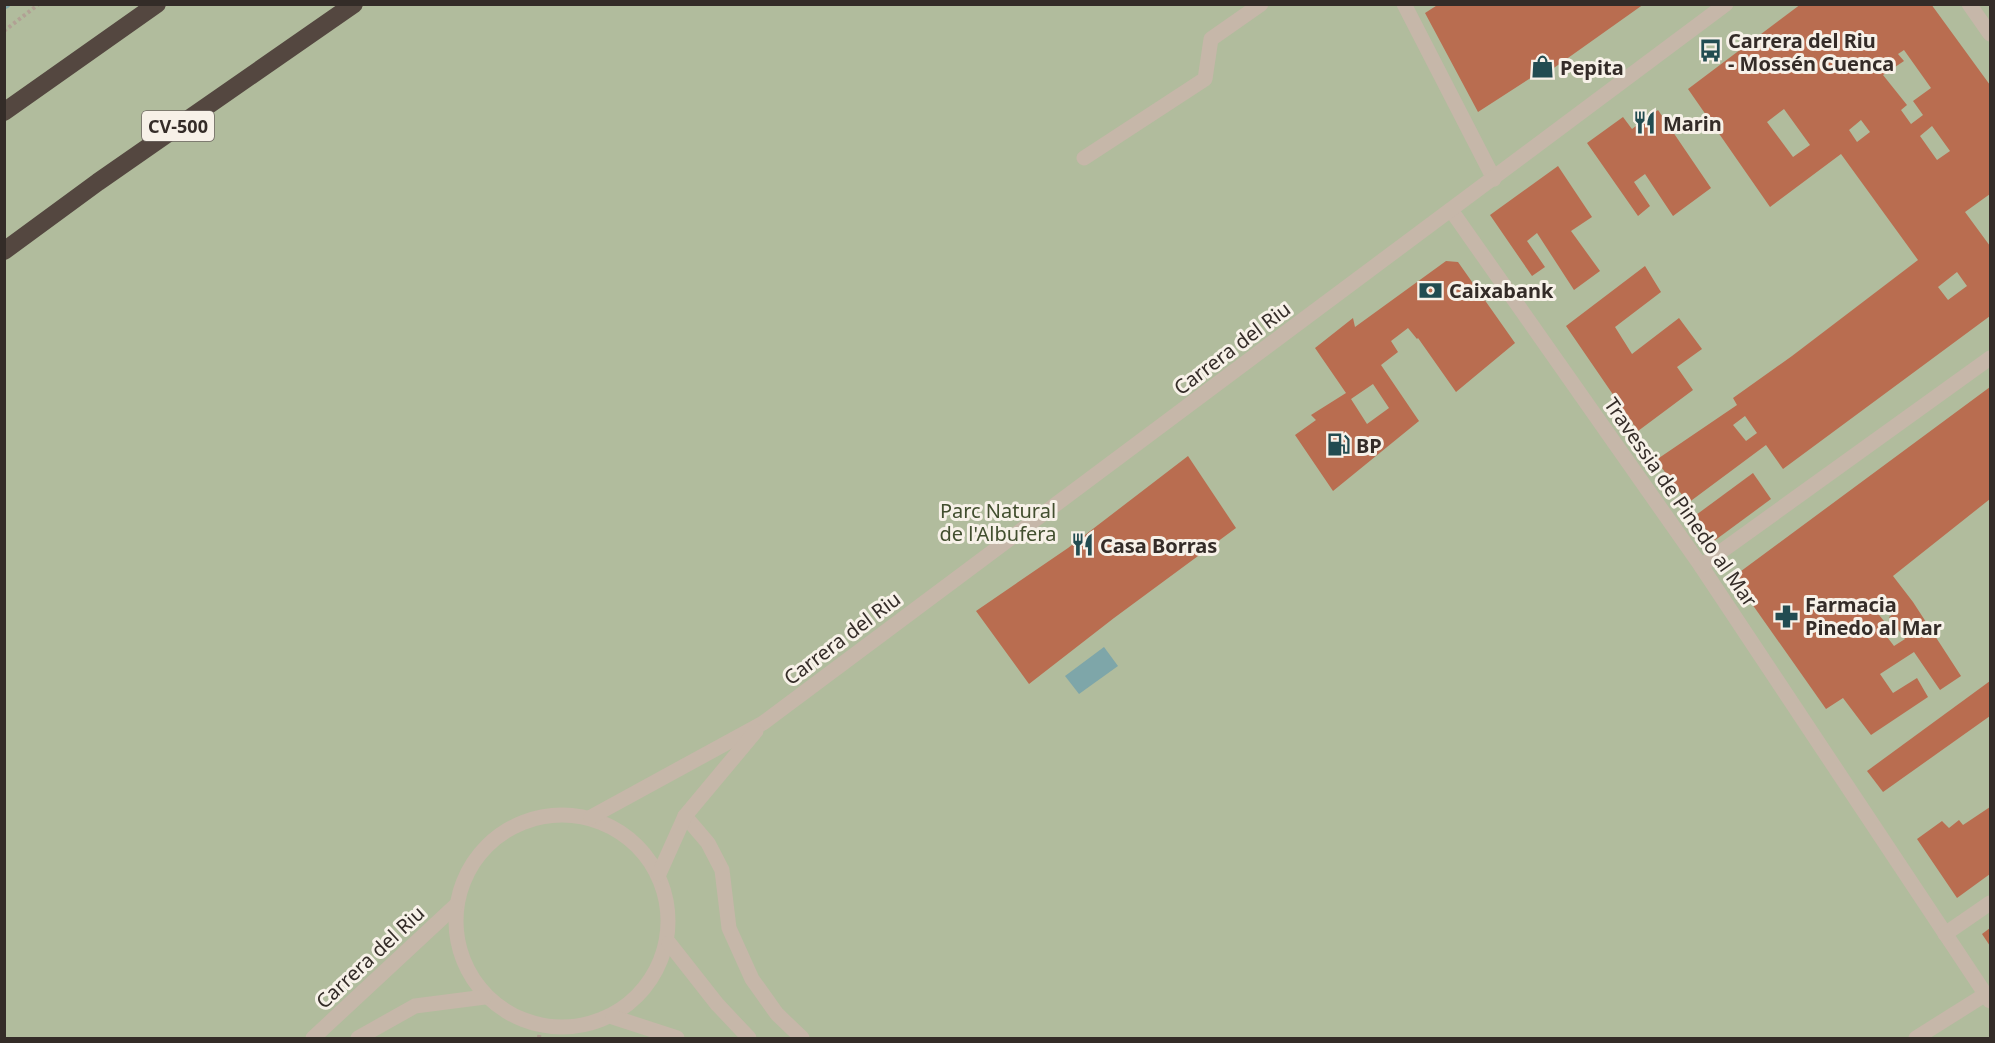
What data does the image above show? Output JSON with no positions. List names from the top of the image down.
{
  "streets": {
    "highway": ["CV-500"],
    "street": ["Carrera del Riu", "Travessia de Pinedo al Mar"]
  },
  "crossings": [
    ["Carrera del Riu", "Travessia de Pinedo al Mar"]
  ],
  "parks": ["Parc Natural de l'Albufera"],
  "places": {
    "bus stop": ["Carrera del Riu - Mossén Cuenca"],
    "shop": ["Pepita"],
    "restaurant": ["Marin", "Casa Borras"],
    "bank": ["Caixabank"],
    "fuel station": ["BP"],
    "pharmacy": ["Farmacia Pinedo al Mar"]
  }
}
